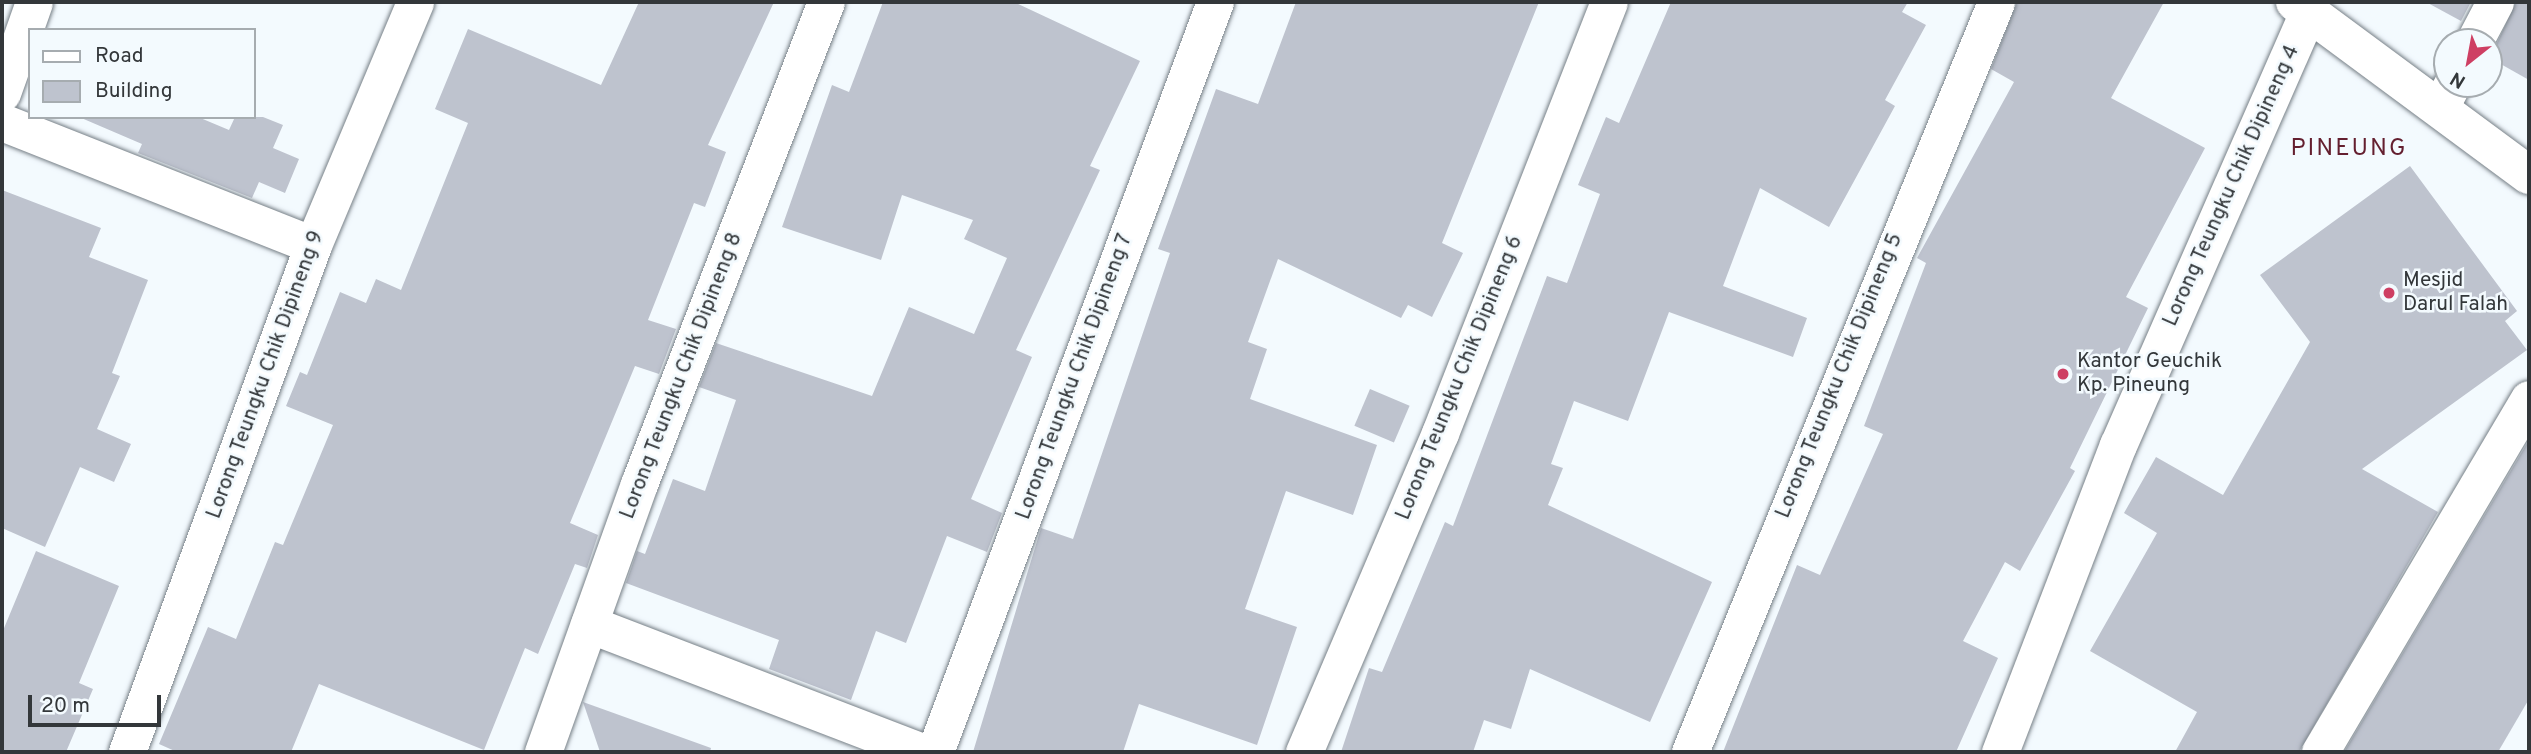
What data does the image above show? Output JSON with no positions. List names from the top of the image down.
{
  "streets": {
    "street": [
      "Lorong Teungku Chik Dipineng 4",
      "Lorong Teungku Chik Dipineng 9",
      "Lorong Teungku Chik Dipineng 8",
      "Lorong Teungku Chik Dipineng 5",
      "Lorong Teungku Chik Dipineng 7",
      "Lorong Teungku Chik Dipineng 6"
    ]
  },
  "districts": ["PINEUNG"],
  "places": ["Mesjid Darul Falah", "Kantor Geuchik Kp. Pineung"],
  "legend": ["Road", "Building"],
  "scale_bar": "20 m",
  "north": "bottom left"
}
